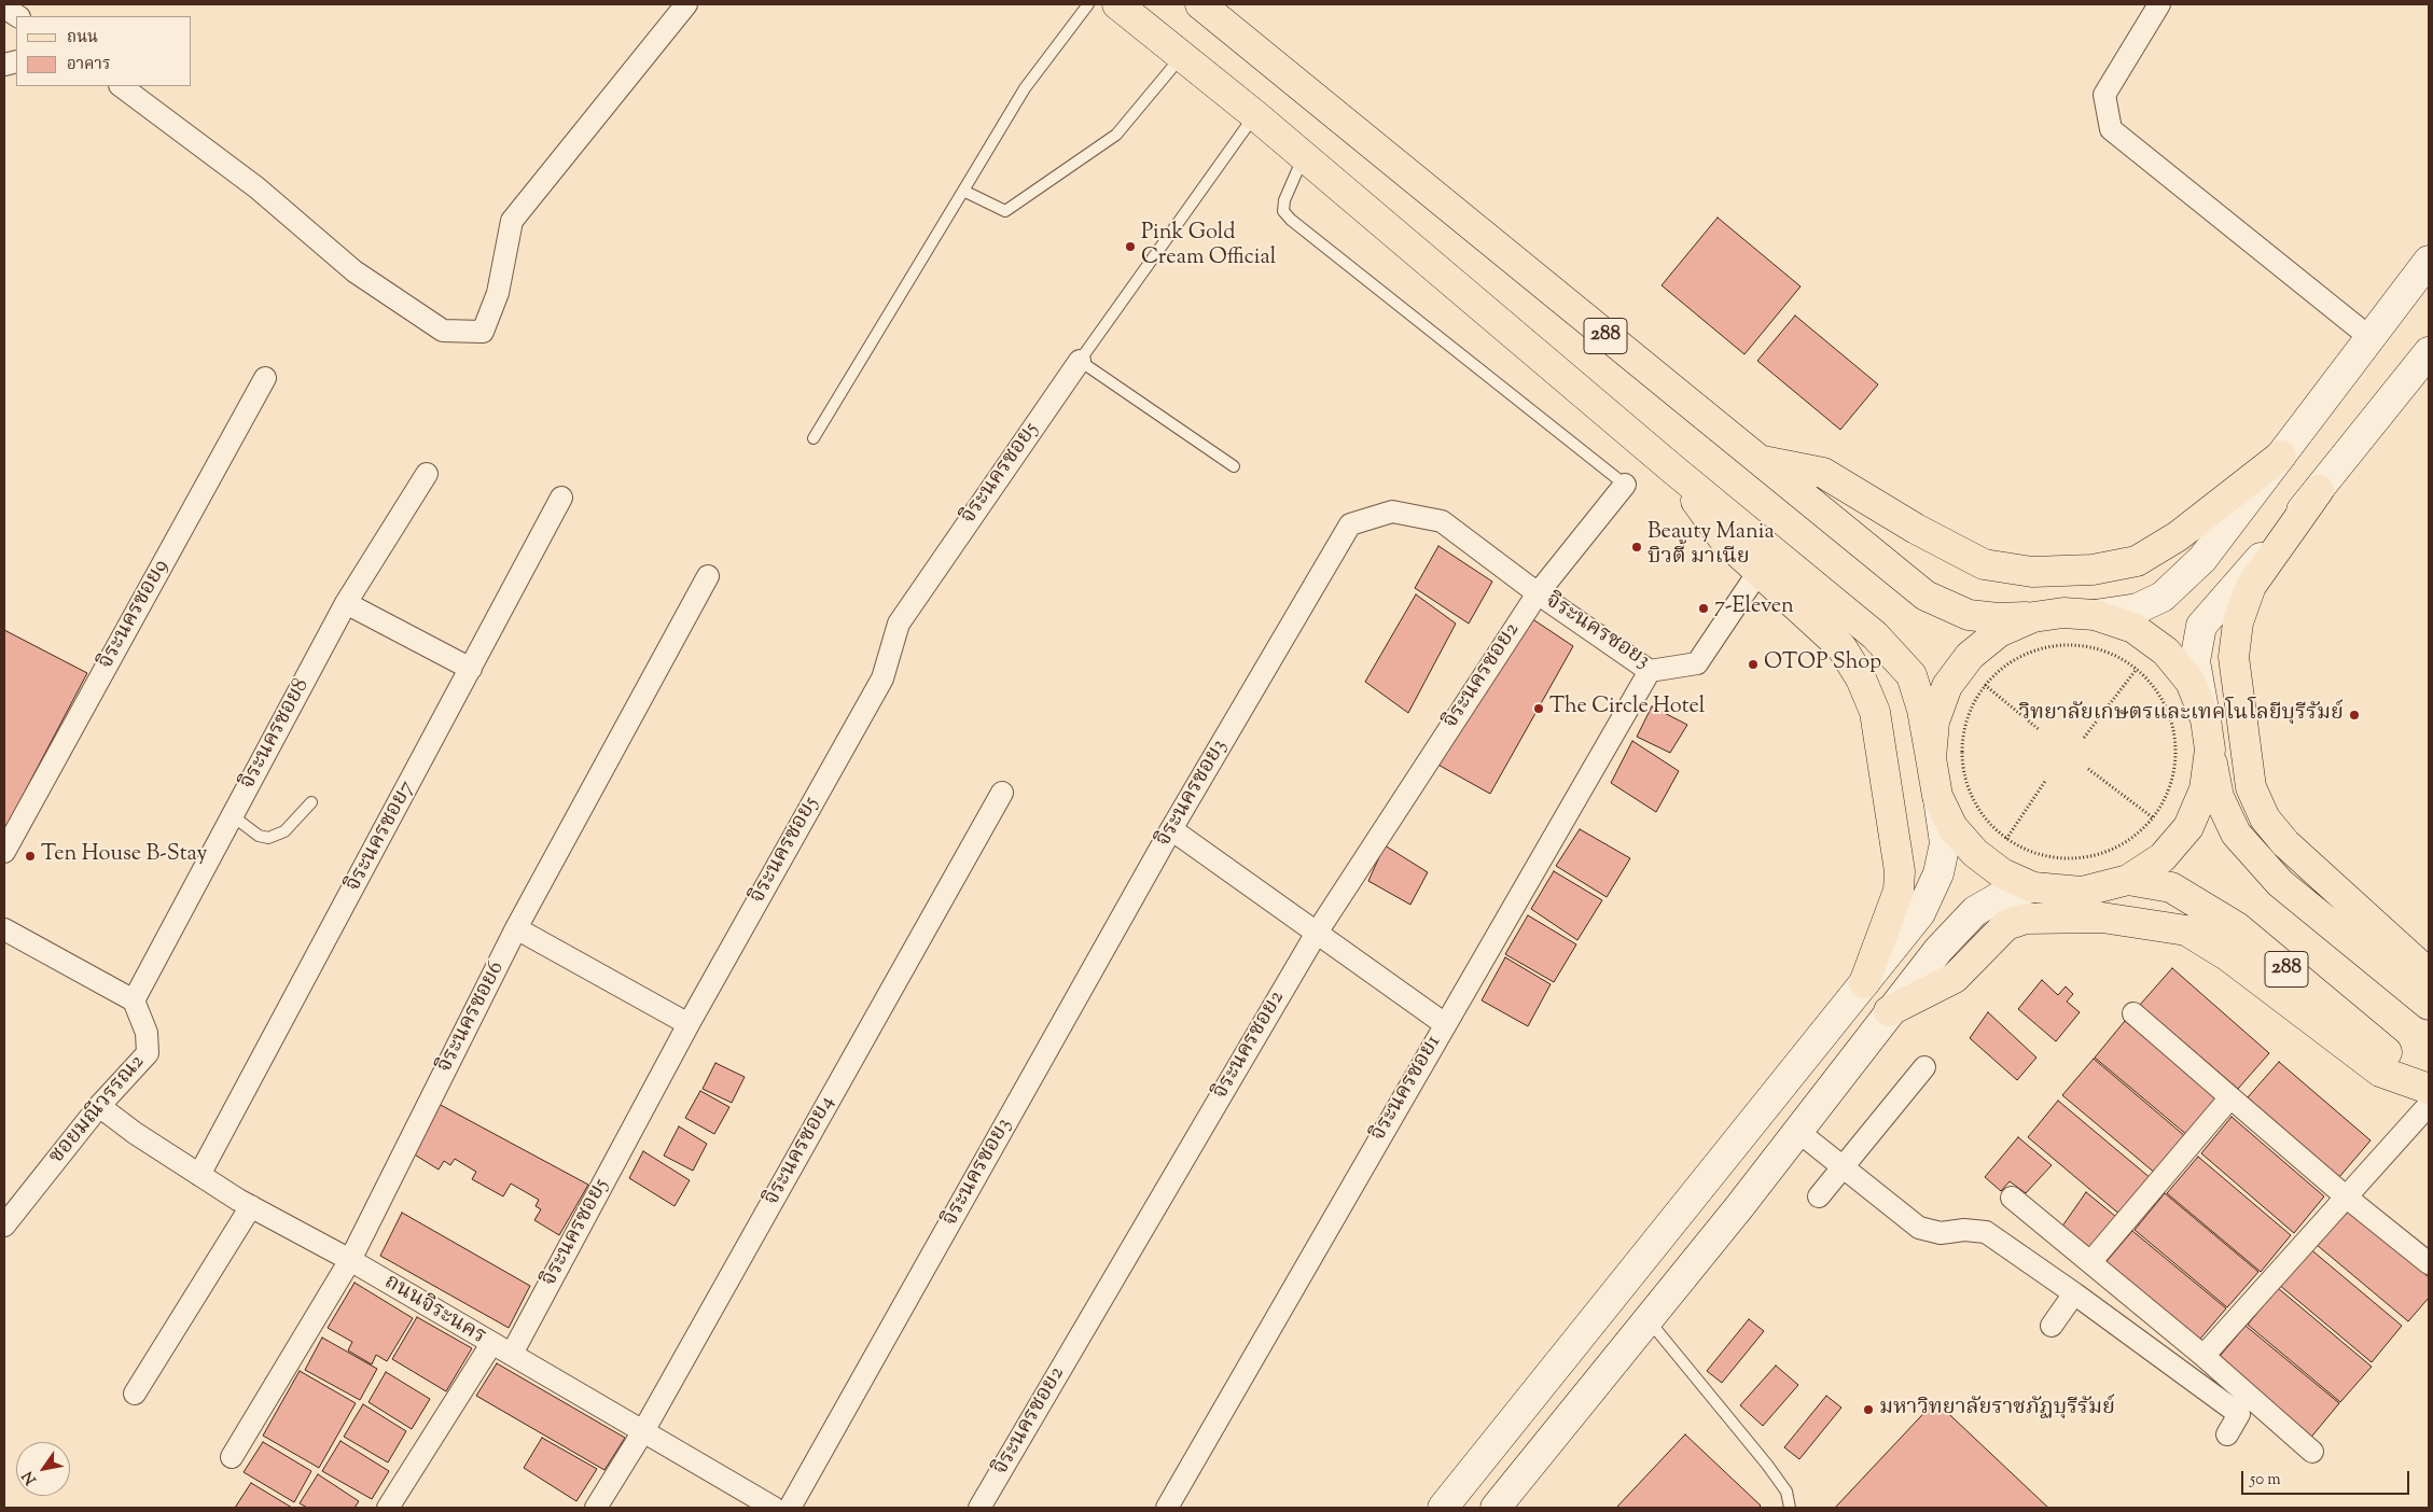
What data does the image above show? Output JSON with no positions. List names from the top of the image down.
{
  "streets": {
    "main road": ["288"],
    "street": [
      "จิระนครซอย5",
      "จิระนครซอย9",
      "จิระนครซอย3",
      "จิระนครซอย2",
      "จิระนครซอย8",
      "จิระนครซอย7",
      "จิระนครซอย6",
      "จิระนครซอย1",
      "ซอยมณีวรรณ2",
      "จิระนครซอย4",
      "ถนนจิระนคร"
    ]
  },
  "crossings": [
    ["จิระนครซอย5", "ถนนจิระนคร"],
    ["จิระนครซอย3", "จิระนครซอย2"],
    ["จิระนครซอย3", "จิระนครซอย1"],
    ["จิระนครซอย8", "ซอยมณีวรรณ2"],
    ["จิระนครซอย7", "ถนนจิระนคร"],
    ["จิระนครซอย6", "ถนนจิระนคร"],
    ["ซอยมณีวรรณ2", "ถนนจิระนคร"],
    ["จิระนครซอย4", "ถนนจิระนคร"]
  ],
  "places": [
    "Pink Gold Cream Official",
    "Beauty Mania บิวตี้ มาเนีย",
    "7-Eleven",
    "OTOP Shop",
    "The Circle Hotel",
    "วิทยาลัยเกษตรและเทคโนโลยีบุรีรัมย์",
    "Ten House B-Stay",
    "มหาวิทยาลัยราชภัฏบุรีรัมย์"
  ],
  "legend": ["ถนน", "อาคาร"],
  "scale_bar": "50 m",
  "north": "bottom left"
}
